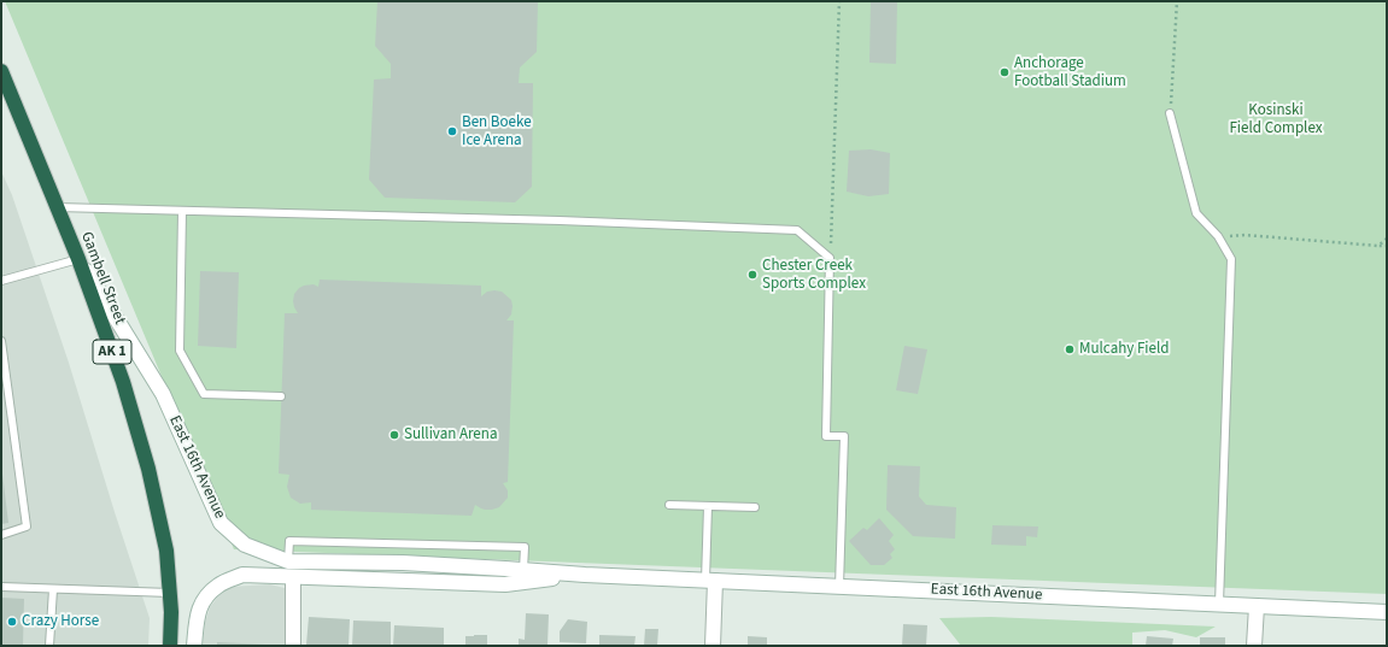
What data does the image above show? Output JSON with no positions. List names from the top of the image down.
{
  "streets": {
    "highway": ["Gambell Street", "AK 1"],
    "street": ["East 16th Avenue"]
  },
  "crossings": [
    ["Gambell Street", "East 16th Avenue"]
  ],
  "parks": ["Kosinski Field Complex"],
  "places": [
    "Anchorage Football Stadium",
    "Ben Boeke Ice Arena",
    "Chester Creek Sports Complex",
    "Mulcahy Field",
    "Sullivan Arena",
    "Crazy Horse"
  ]
}
